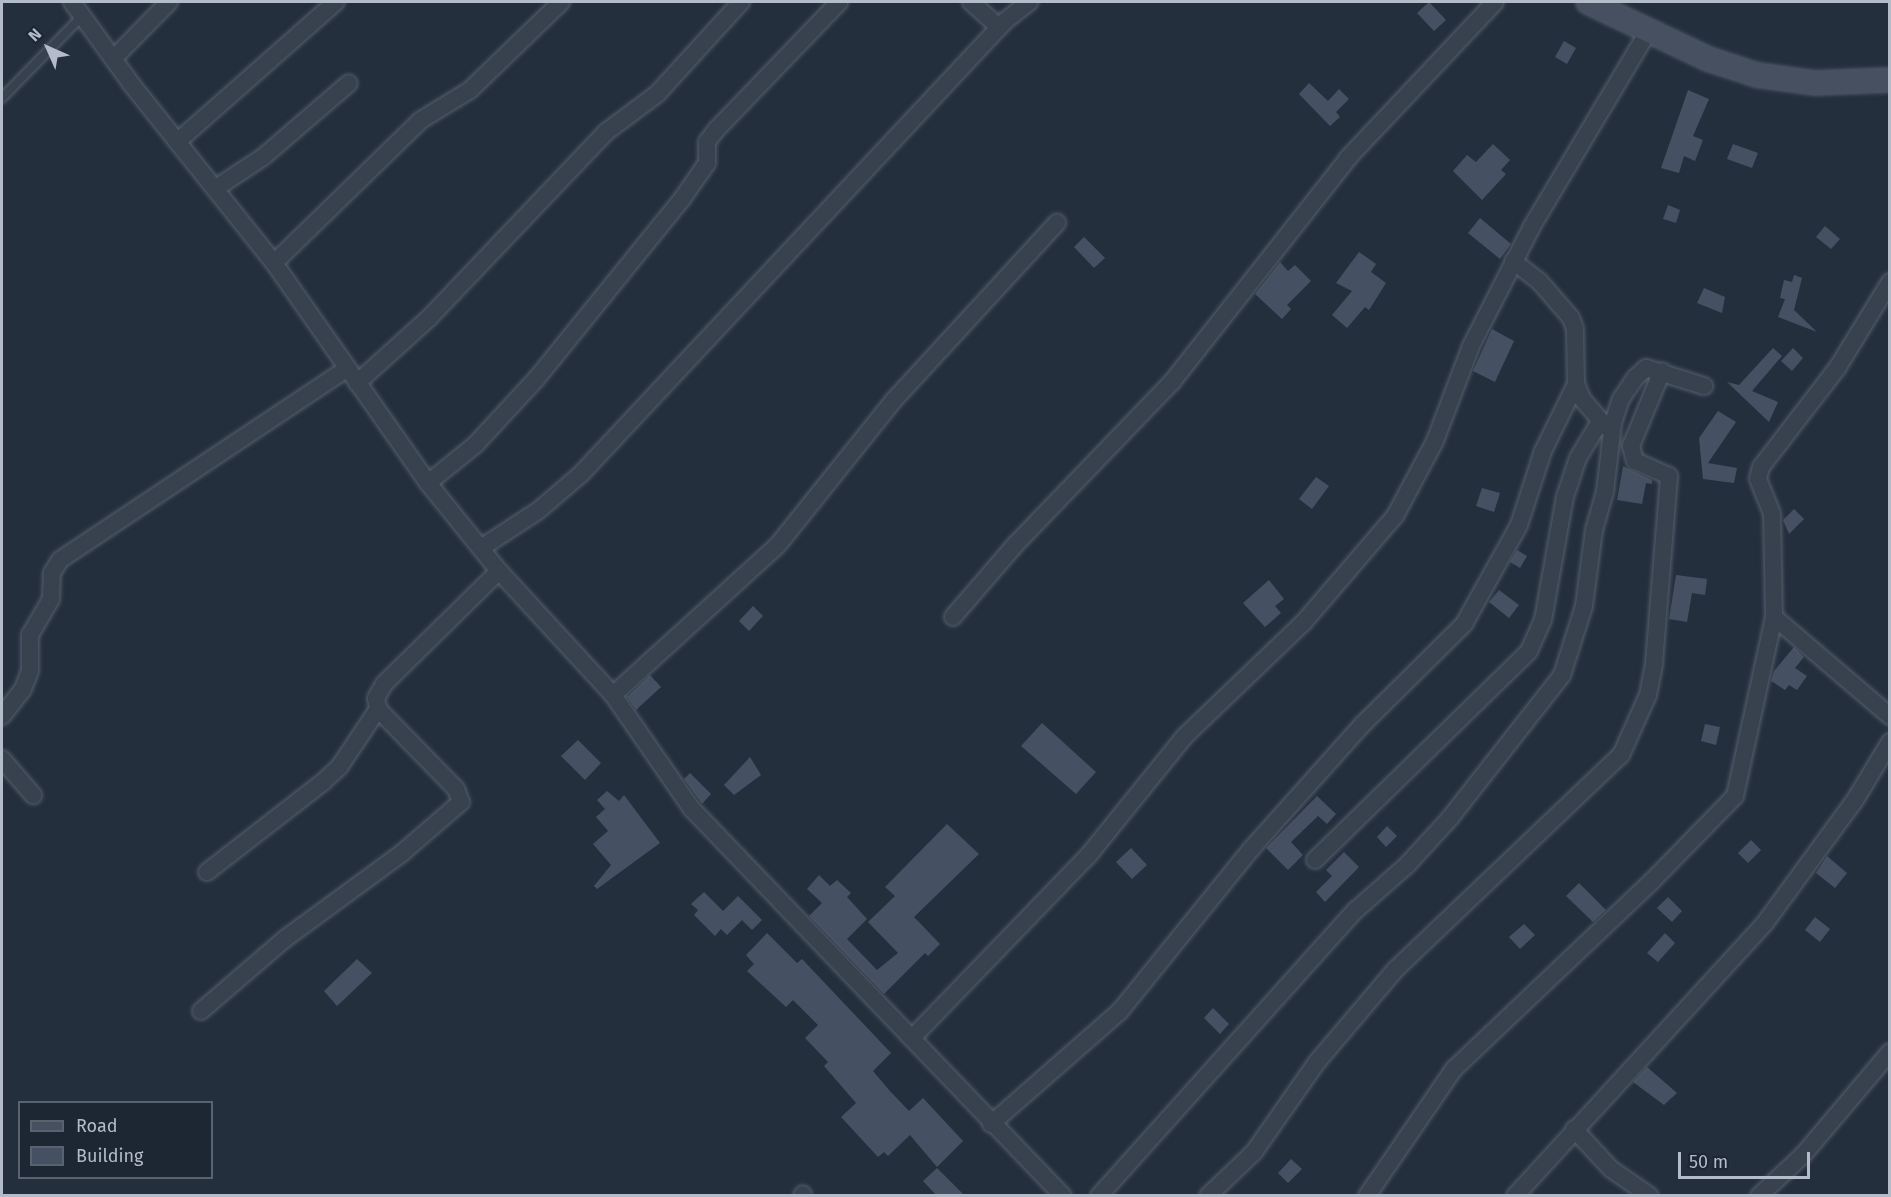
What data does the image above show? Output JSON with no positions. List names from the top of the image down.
{
  "legend": ["Road", "Building"],
  "scale_bar": "50 m",
  "north": "top left"
}
